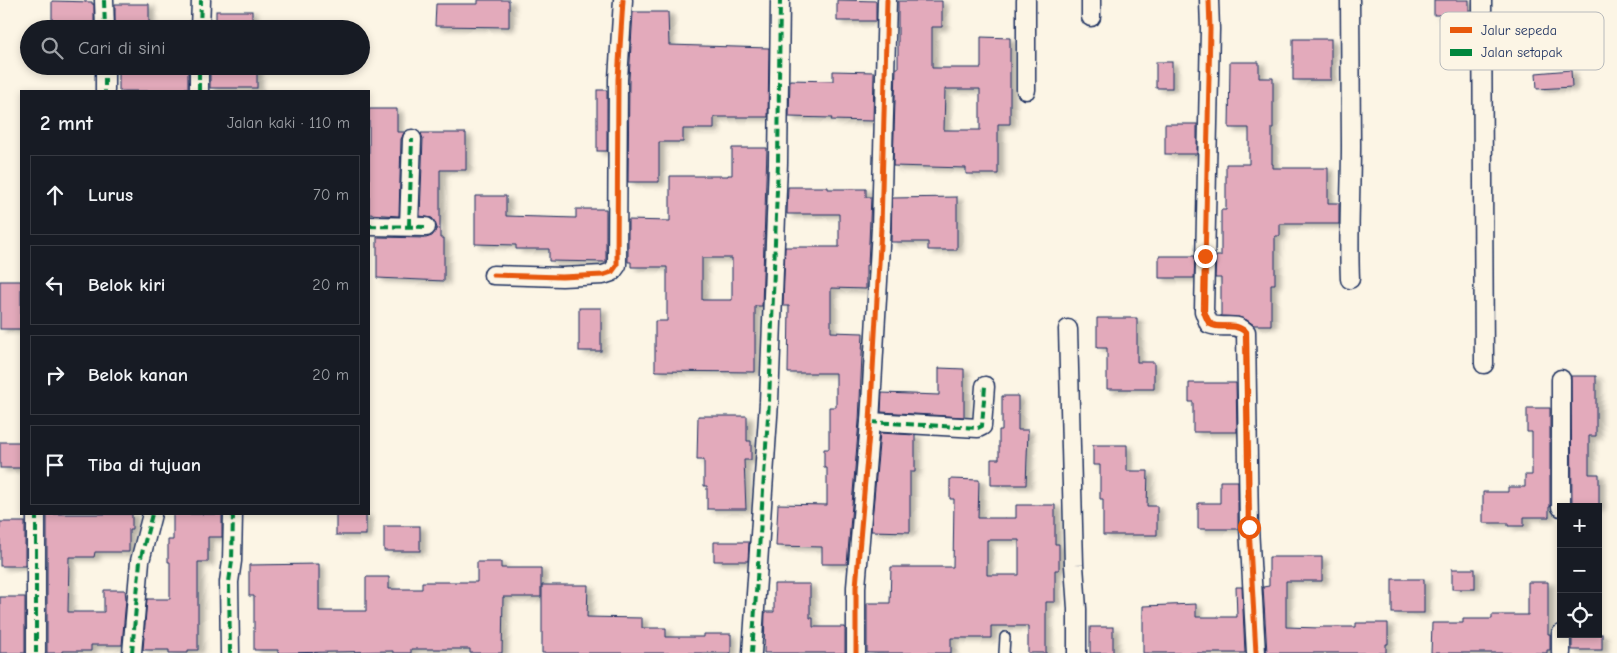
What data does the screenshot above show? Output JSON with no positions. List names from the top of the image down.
{
  "legend": ["Jalur sepeda", "Jalan setapak"],
  "page": {
    "search": "Cari di sini",
    "heading": ["2 mnt", "Jalan kaki · 110 m"],
    "list": [
      ["Lurus", "70 m"],
      ["Belok kiri", "20 m"],
      ["Belok kanan", "20 m"],
      "Tiba di tujuan"
    ],
    "map_buttons": ["+", "−"]
  }
}
